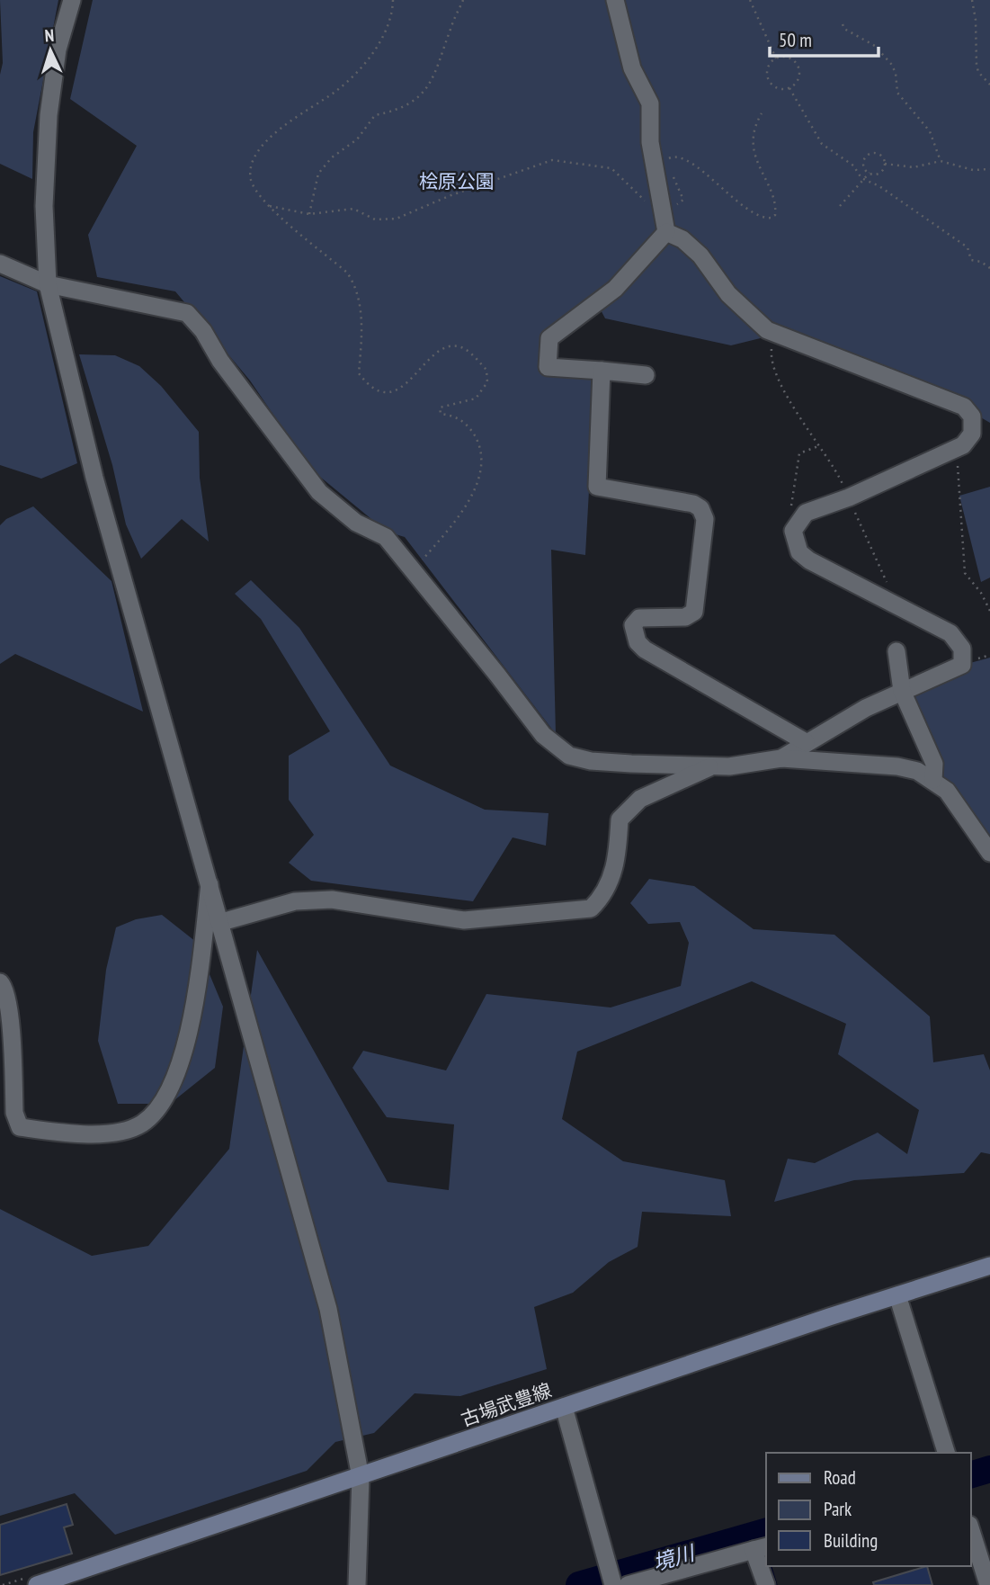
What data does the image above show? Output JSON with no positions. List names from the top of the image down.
{
  "streets": {
    "main road": ["古場武豊線"]
  },
  "water": ["境川"],
  "parks": ["桧原公園"],
  "legend": ["Road", "Park", "Building"],
  "scale_bar": "50 m",
  "north": "top"
}
